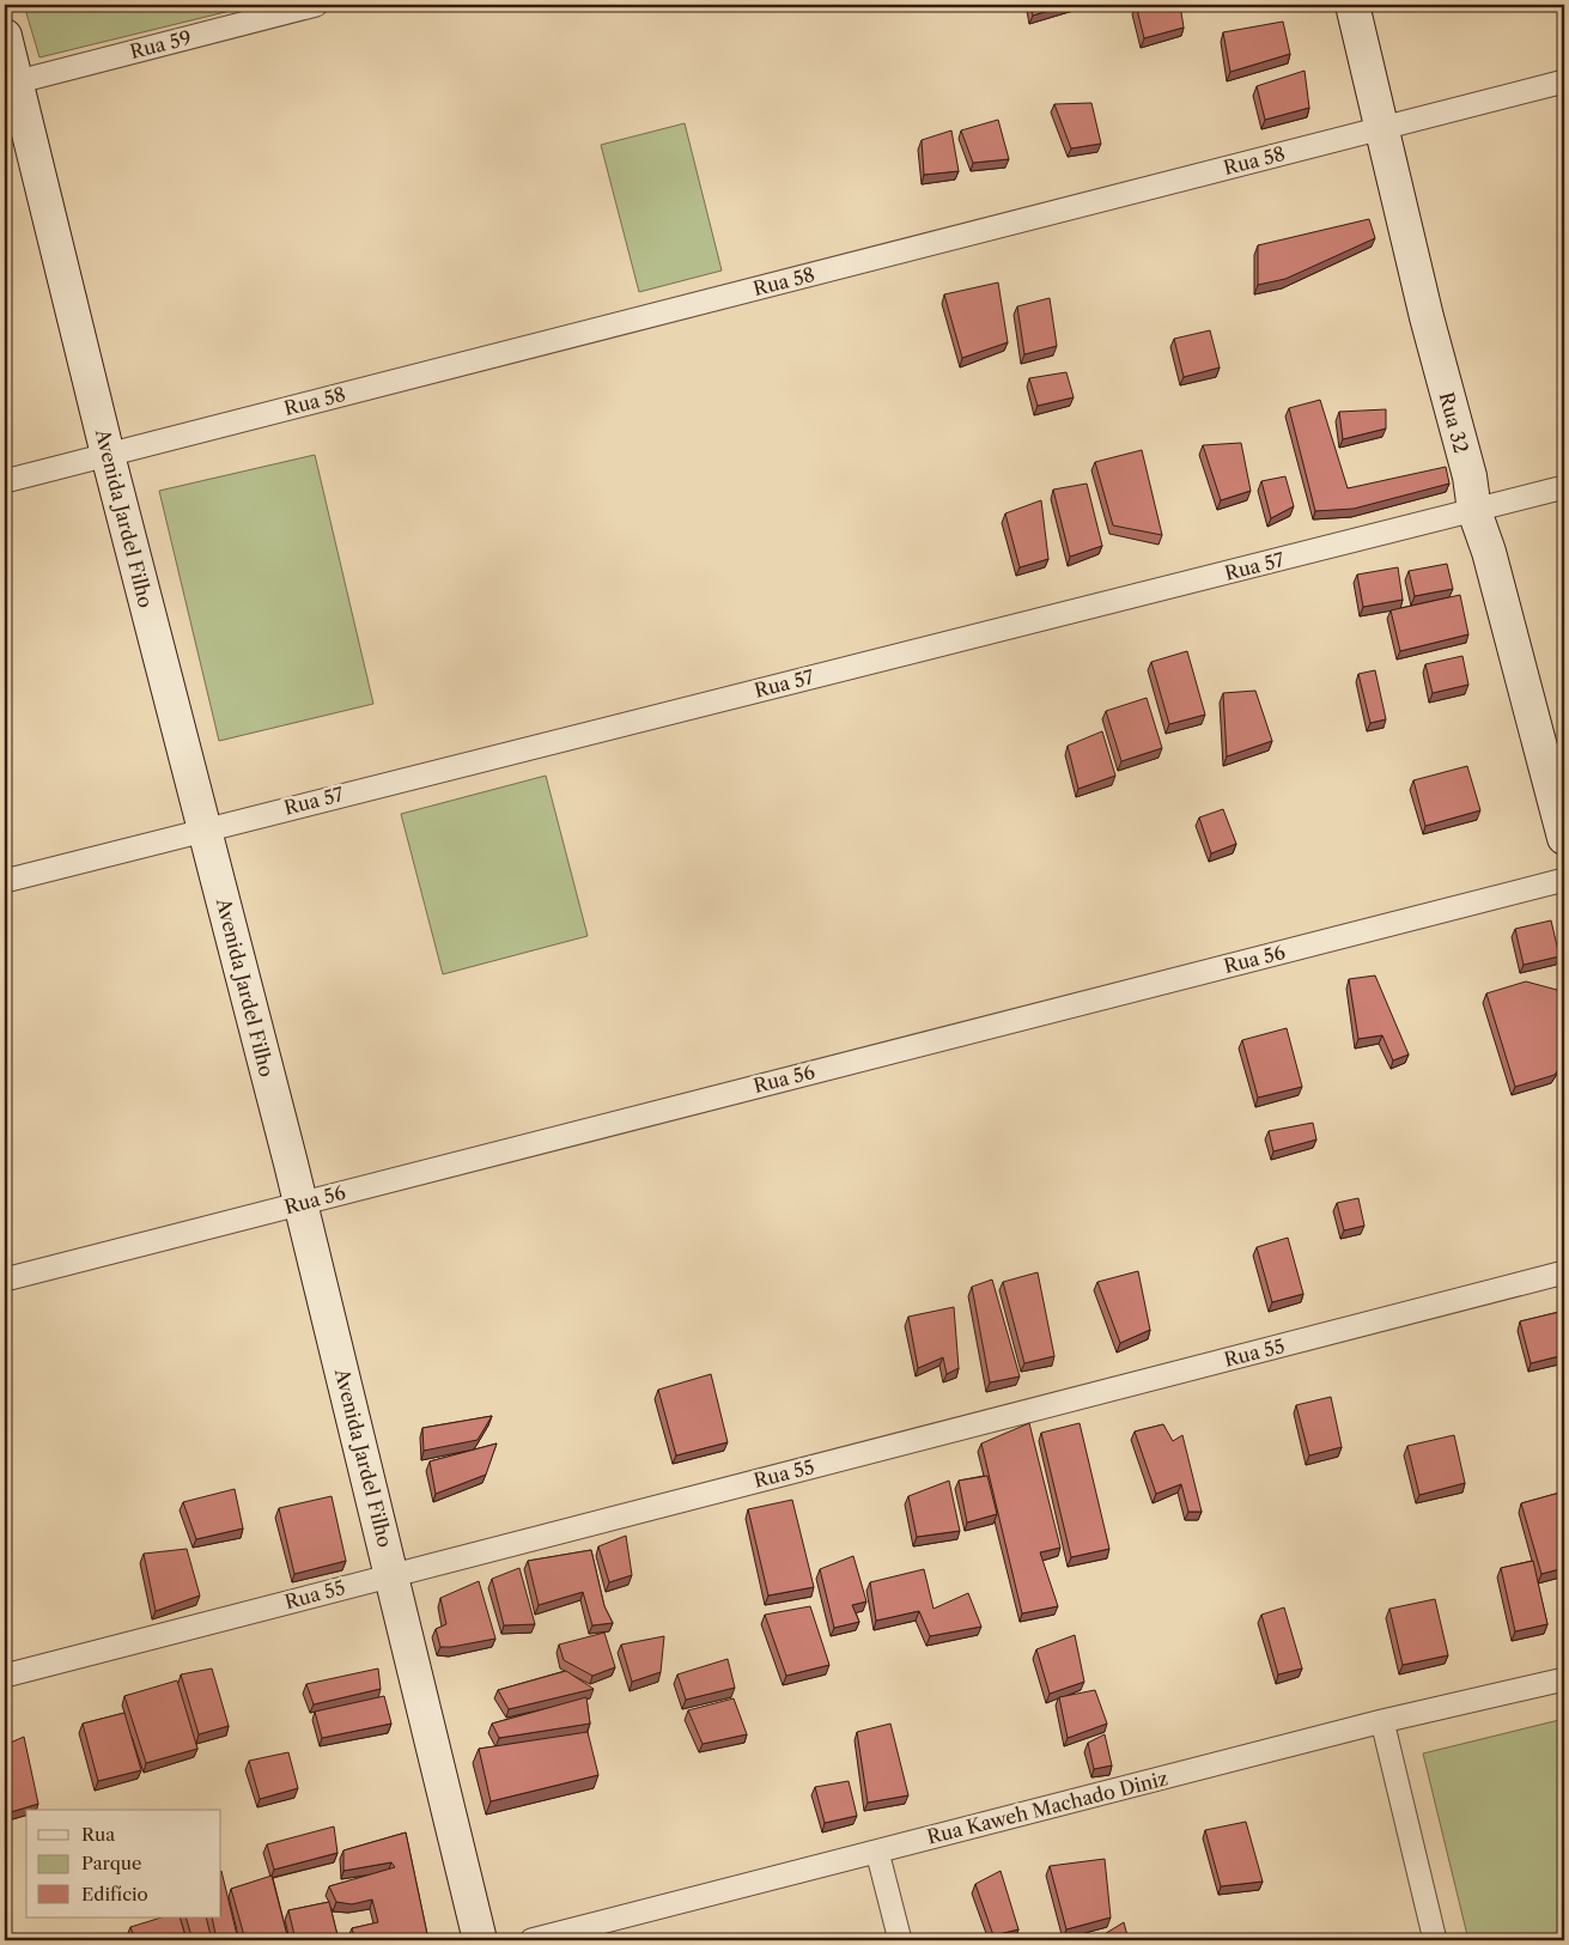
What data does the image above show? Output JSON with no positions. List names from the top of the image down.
{
  "streets": {
    "main road": ["Rua 32", "Avenida Jardel Filho"],
    "street": [
      "Rua 59",
      "Rua 58",
      "Rua 57",
      "Rua 56",
      "Rua 55",
      "Rua Kaweh Machado Diniz"
    ]
  },
  "crossings": [
    ["Rua 59", "Avenida Jardel Filho"],
    ["Rua 58", "Rua 32"],
    ["Rua 58", "Avenida Jardel Filho"],
    ["Rua 32", "Rua 57"],
    ["Avenida Jardel Filho", "Rua 57"],
    ["Avenida Jardel Filho", "Rua 56"],
    ["Avenida Jardel Filho", "Rua 55"]
  ],
  "legend": ["Rua", "Parque", "Edifício"]
}
